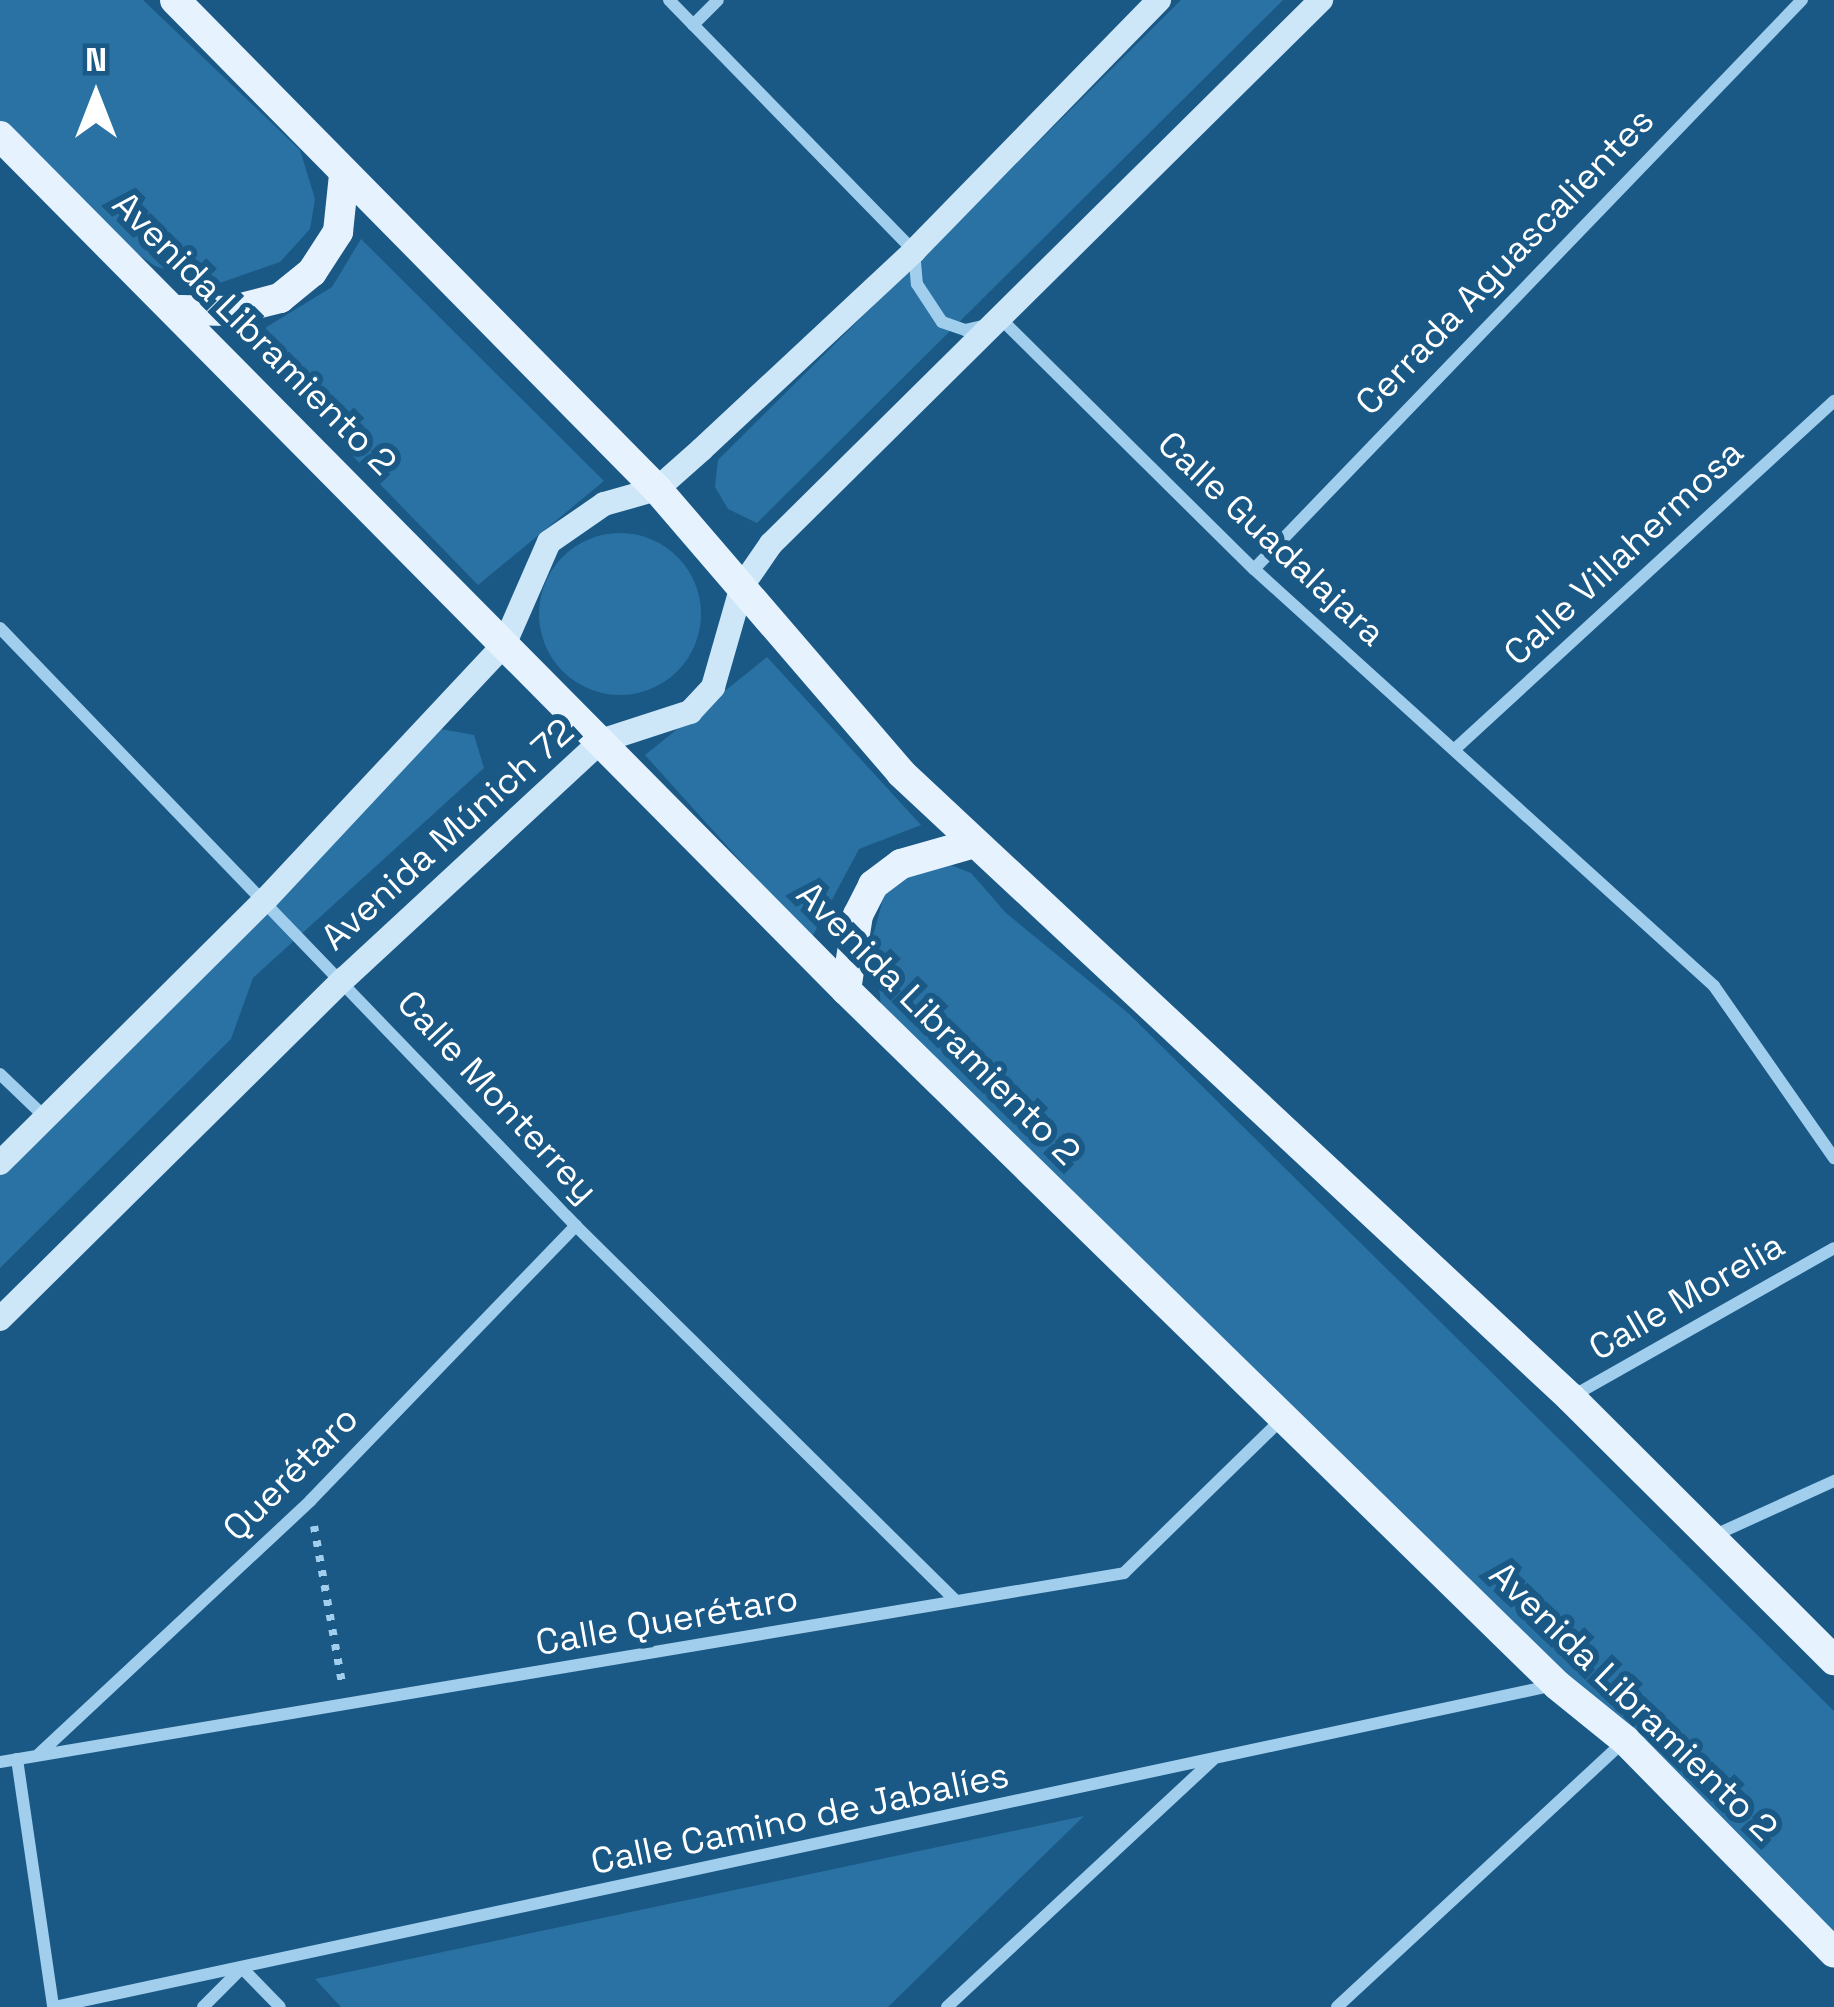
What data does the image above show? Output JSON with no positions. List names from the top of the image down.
{
  "streets": {
    "main road": ["Avenida Libramiento 2", "Avenida Múnich 72"],
    "street": [
      "Cerrada Aguascalientes",
      "Calle Guadalajara",
      "Calle Villahermosa",
      "Calle Monterrey",
      "Calle Morelia",
      "Querétaro",
      "Calle Querétaro",
      "Calle Camino de Jabalíes"
    ]
  },
  "crossings": [
    ["Cerrada Aguascalientes", "Calle Guadalajara"],
    ["Avenida Libramiento 2", "Avenida Múnich 72"],
    ["Avenida Libramiento 2", "Calle Querétaro"],
    ["Avenida Libramiento 2", "Calle Camino de Jabalíes"],
    ["Calle Guadalajara", "Calle Villahermosa"],
    ["Calle Guadalajara", "Avenida Múnich 72"],
    ["Avenida Múnich 72", "Calle Monterrey"],
    ["Calle Monterrey", "Querétaro"],
    ["Calle Monterrey", "Calle Querétaro"],
    ["Querétaro", "Calle Querétaro"]
  ],
  "north": "top"
}
